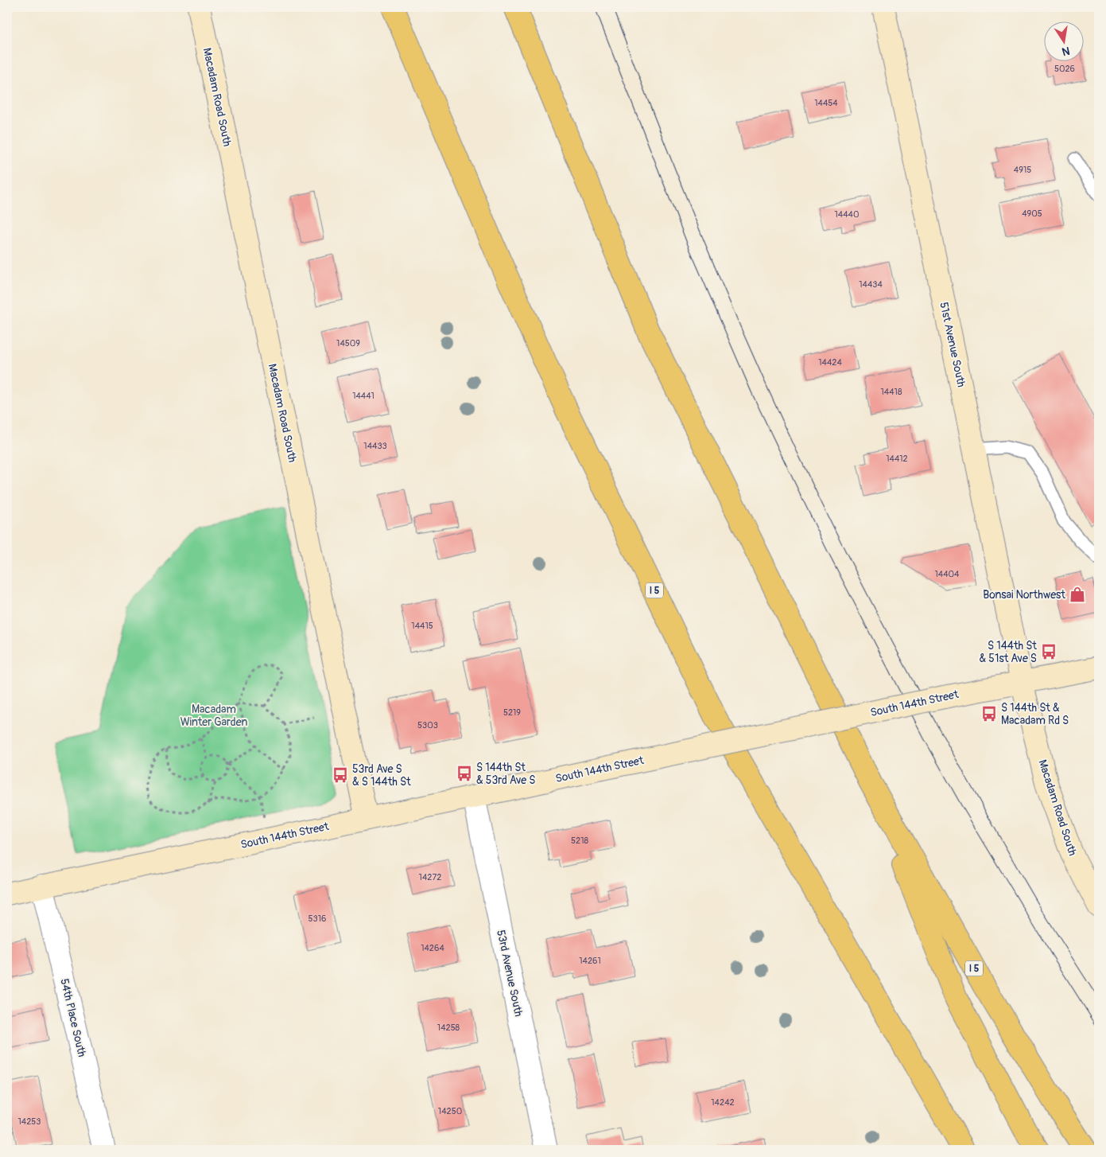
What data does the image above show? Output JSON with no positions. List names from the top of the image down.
{
  "streets": {
    "highway": ["I 5"],
    "street": [
      "Macadam Road South",
      "51st Avenue South",
      "South 144th Street",
      "53rd Avenue South",
      "54th Place South"
    ]
  },
  "crossings": [
    ["Macadam Road South", "51st Avenue South"],
    ["Macadam Road South", "South 144th Street"],
    ["51st Avenue South", "South 144th Street"],
    ["South 144th Street", "53rd Avenue South"],
    ["South 144th Street", "54th Place South"]
  ],
  "parks": ["Macadam Winter Garden"],
  "places": {
    "shop": ["Bonsai Northwest"],
    "bus stop": [
      "S 144th St & 51st Ave S",
      "S 144th St & Macadam Rd S",
      "S 144th St & 53rd Ave S",
      "53rd Ave S & S 144th St"
    ]
  },
  "house_numbers": [
    "5026",
    "14454",
    "4915",
    "4905",
    "14440",
    "14434",
    "14509",
    "14424",
    "14418",
    "14441",
    "14433",
    "14412",
    "14404",
    "14415",
    "5219",
    "5303",
    "5218",
    "14272",
    "5316",
    "14264",
    "14261",
    "14258",
    "14242",
    "14250",
    "14253"
  ],
  "north": "bottom"
}
